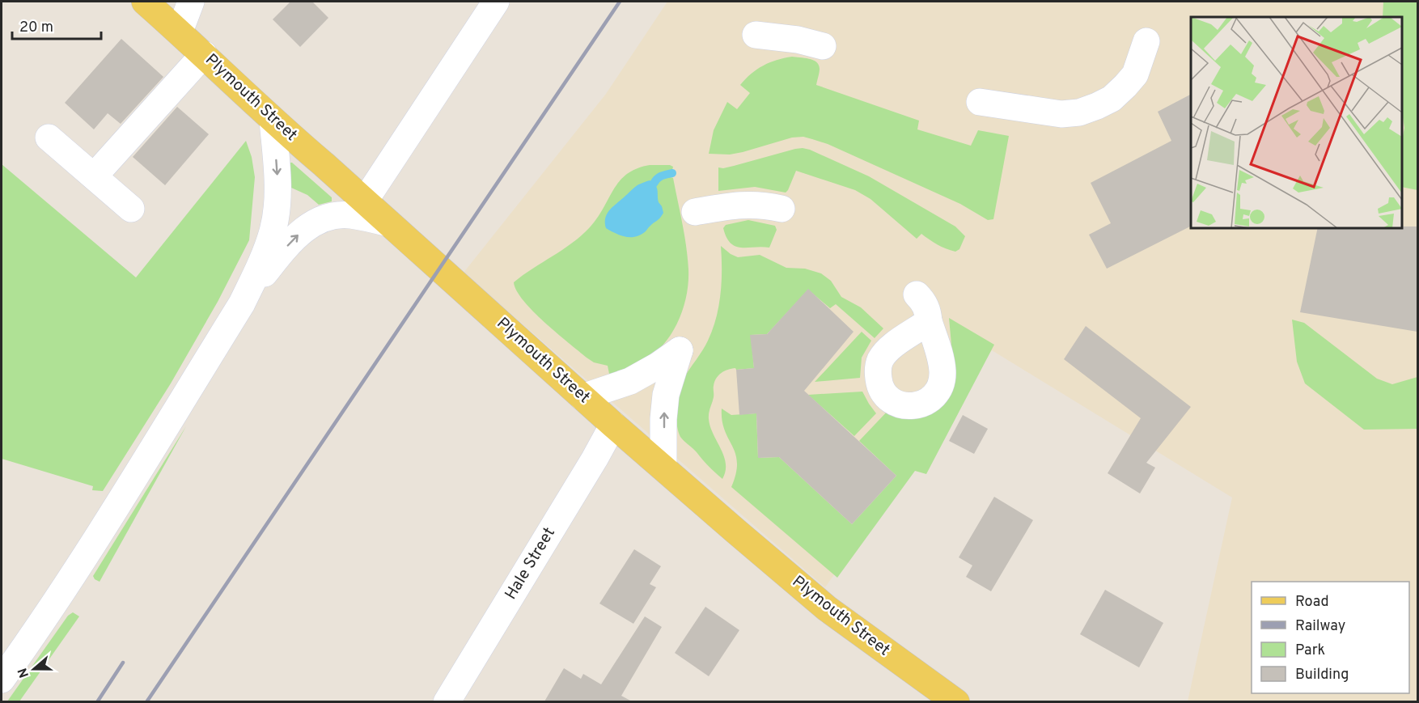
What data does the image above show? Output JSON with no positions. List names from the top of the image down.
{
  "streets": {
    "main road": ["Plymouth Street"],
    "street": ["Hale Street"]
  },
  "crossings": [
    ["Plymouth Street", "Hale Street"]
  ],
  "legend": [
    "Road",
    "Railway",
    "Park",
    "Building"
  ],
  "scale_bar": "20 m",
  "north": "left"
}
